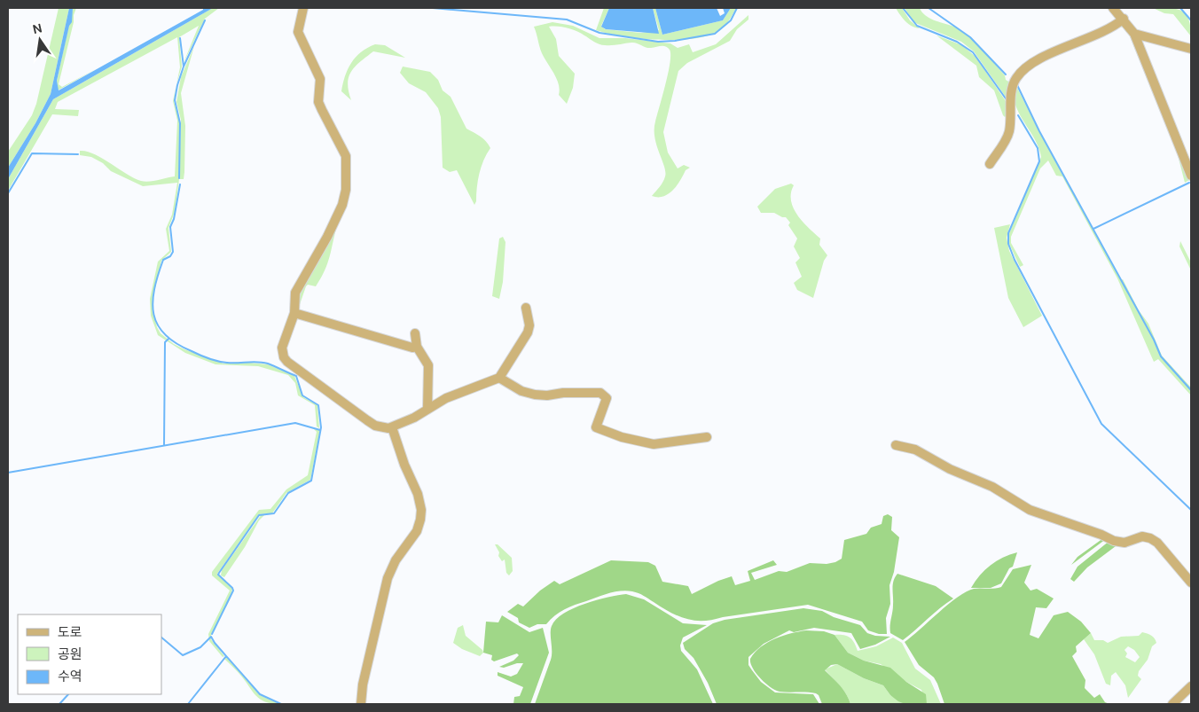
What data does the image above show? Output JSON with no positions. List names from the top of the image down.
{
  "legend": ["도로", "공원", "수역"],
  "north": "top"
}
